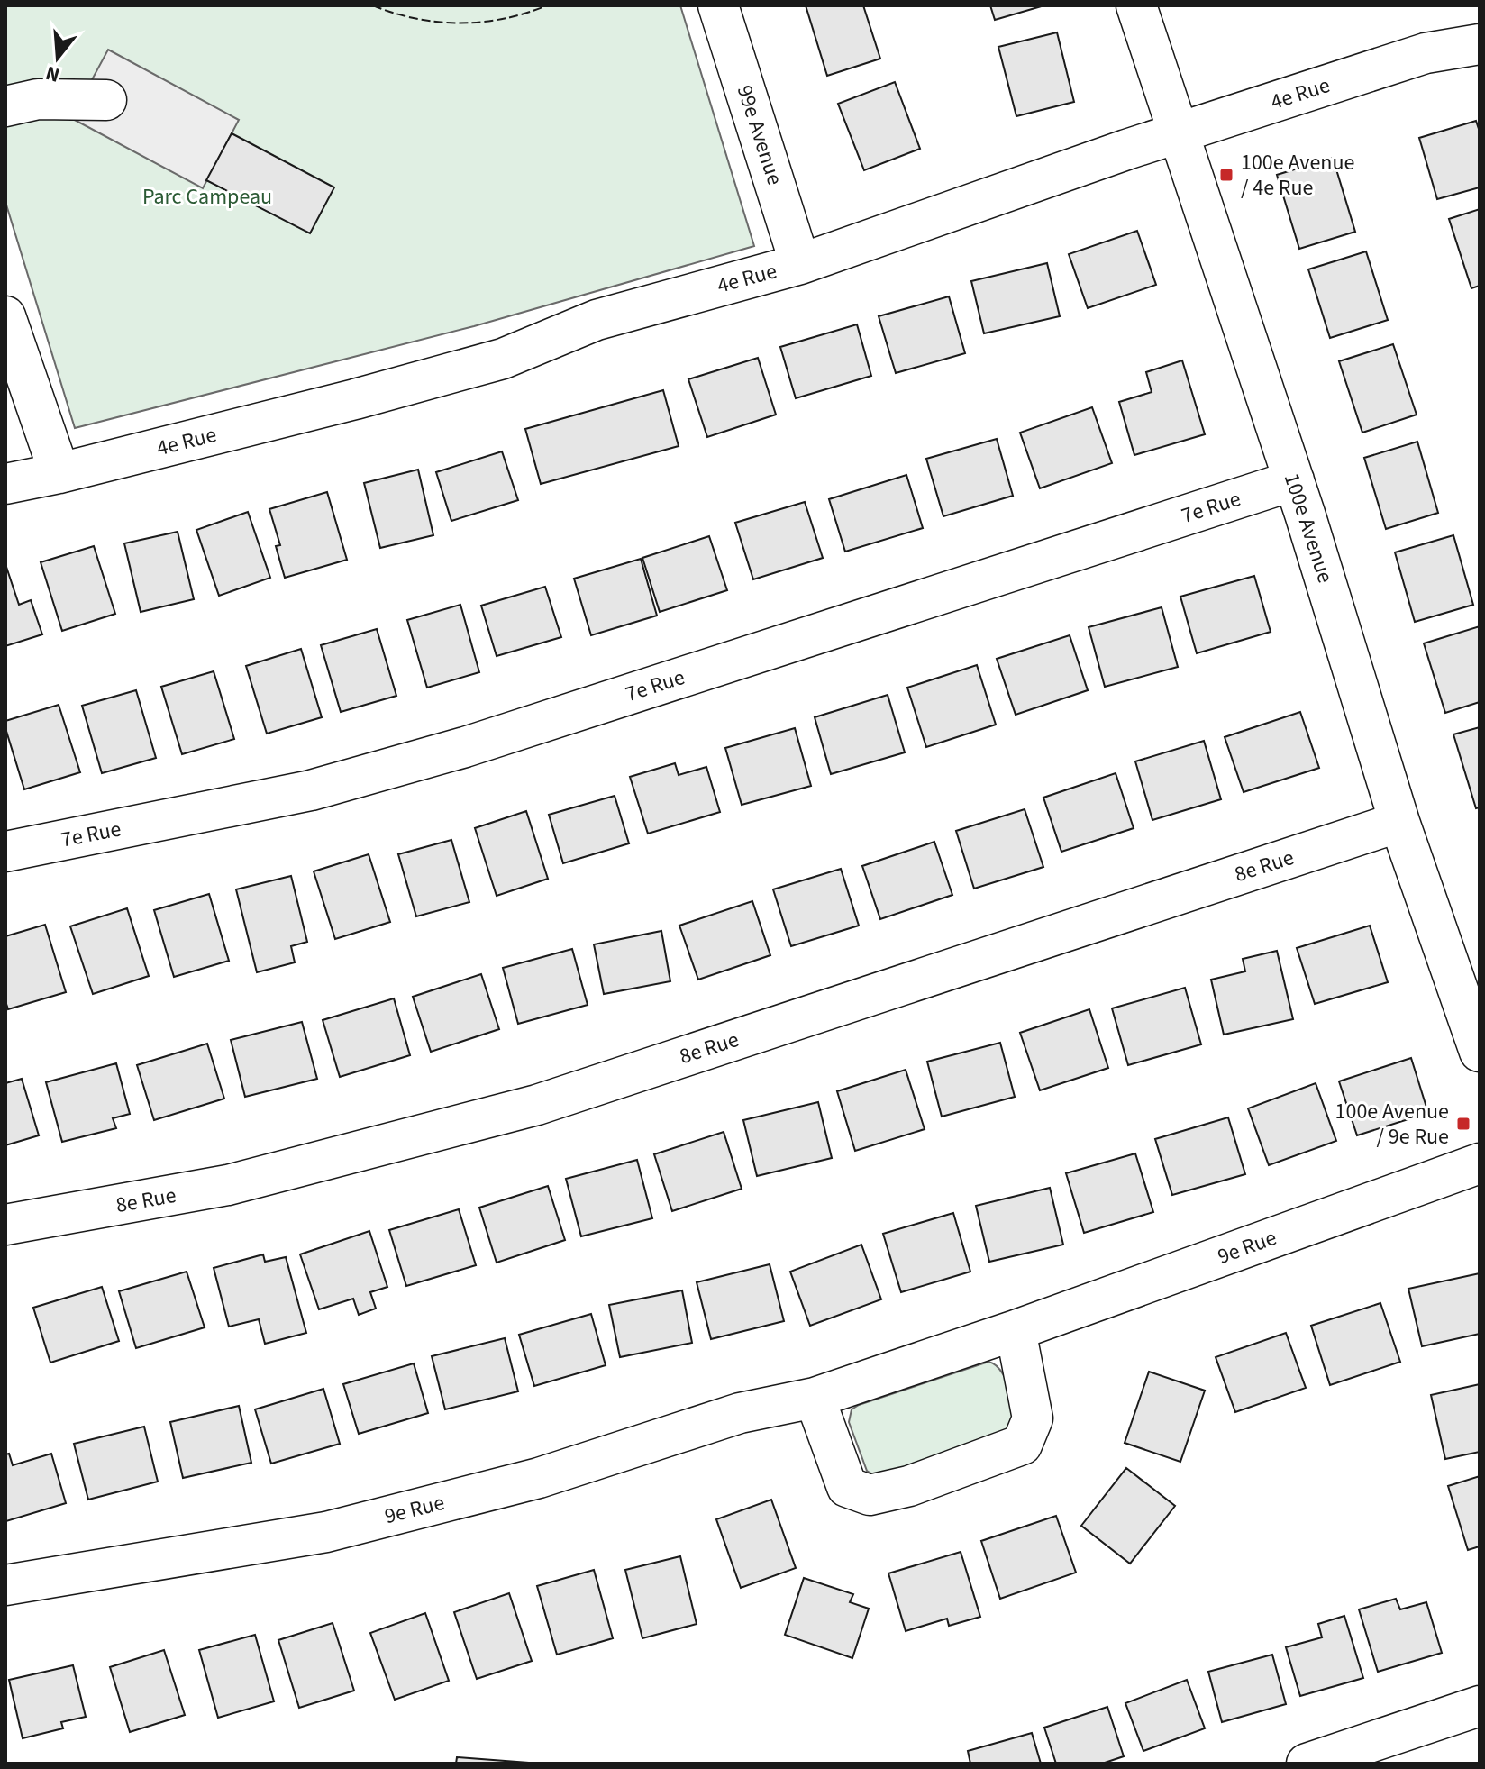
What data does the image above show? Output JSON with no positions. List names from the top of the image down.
{
  "streets": {
    "street": [
      "4e Rue",
      "99e Avenue",
      "7e Rue",
      "100e Avenue",
      "8e Rue",
      "9e Rue"
    ]
  },
  "crossings": [
    ["4e Rue", "99e Avenue"],
    ["4e Rue", "100e Avenue"],
    ["7e Rue", "100e Avenue"],
    ["100e Avenue", "8e Rue"]
  ],
  "parks": ["Parc Campeau"],
  "places": {
    "transit": ["100e Avenue / 4e Rue", "100e Avenue / 9e Rue"]
  },
  "north": "bottom"
}
